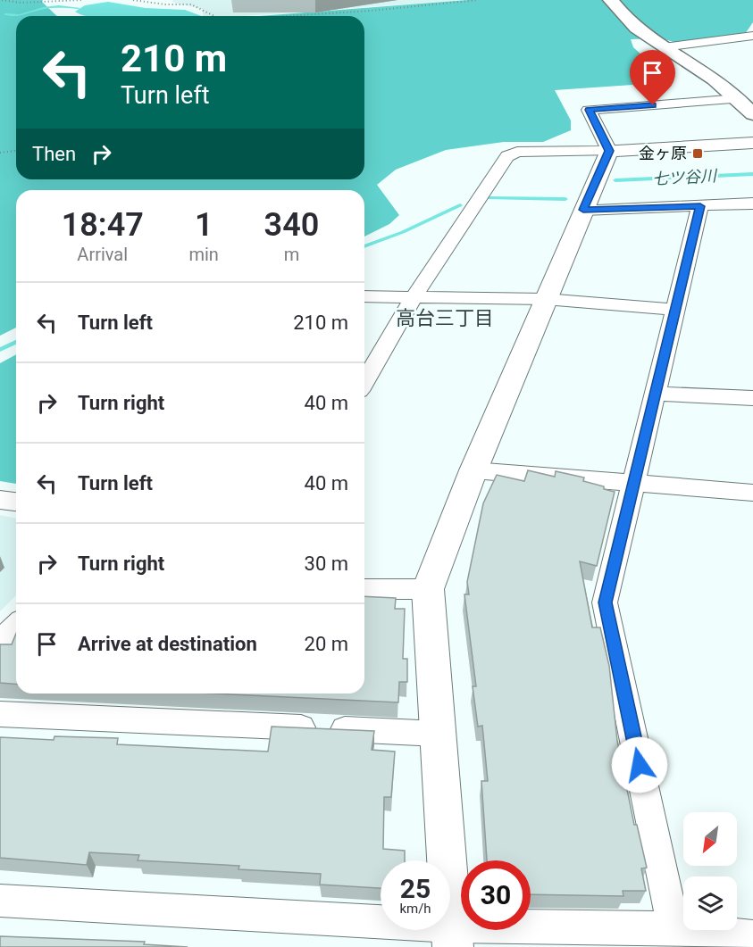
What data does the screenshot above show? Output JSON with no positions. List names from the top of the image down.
{
  "districts": ["高台三丁目"],
  "water": ["七ツ谷川"],
  "places": {
    "transit": ["金ヶ原"]
  },
  "north": "bottom left",
  "page": {
    "turn": ["210 m", "Turn left"],
    "then": "Then",
    "eta": [
      "18:47",
      "Arrival",
      "1",
      "min",
      "340",
      "m"
    ],
    "list": [
      {
        "name": "Turn left",
        "value": "210 m"
      },
      {
        "name": "Turn right",
        "value": "40 m"
      },
      {
        "name": "Turn left",
        "value": "40 m"
      },
      {
        "name": "Turn right",
        "value": "30 m"
      },
      {
        "name": "Arrive at destination",
        "value": "20 m"
      }
    ],
    "speed": "25 km/h",
    "limit": "30"
  }
}
